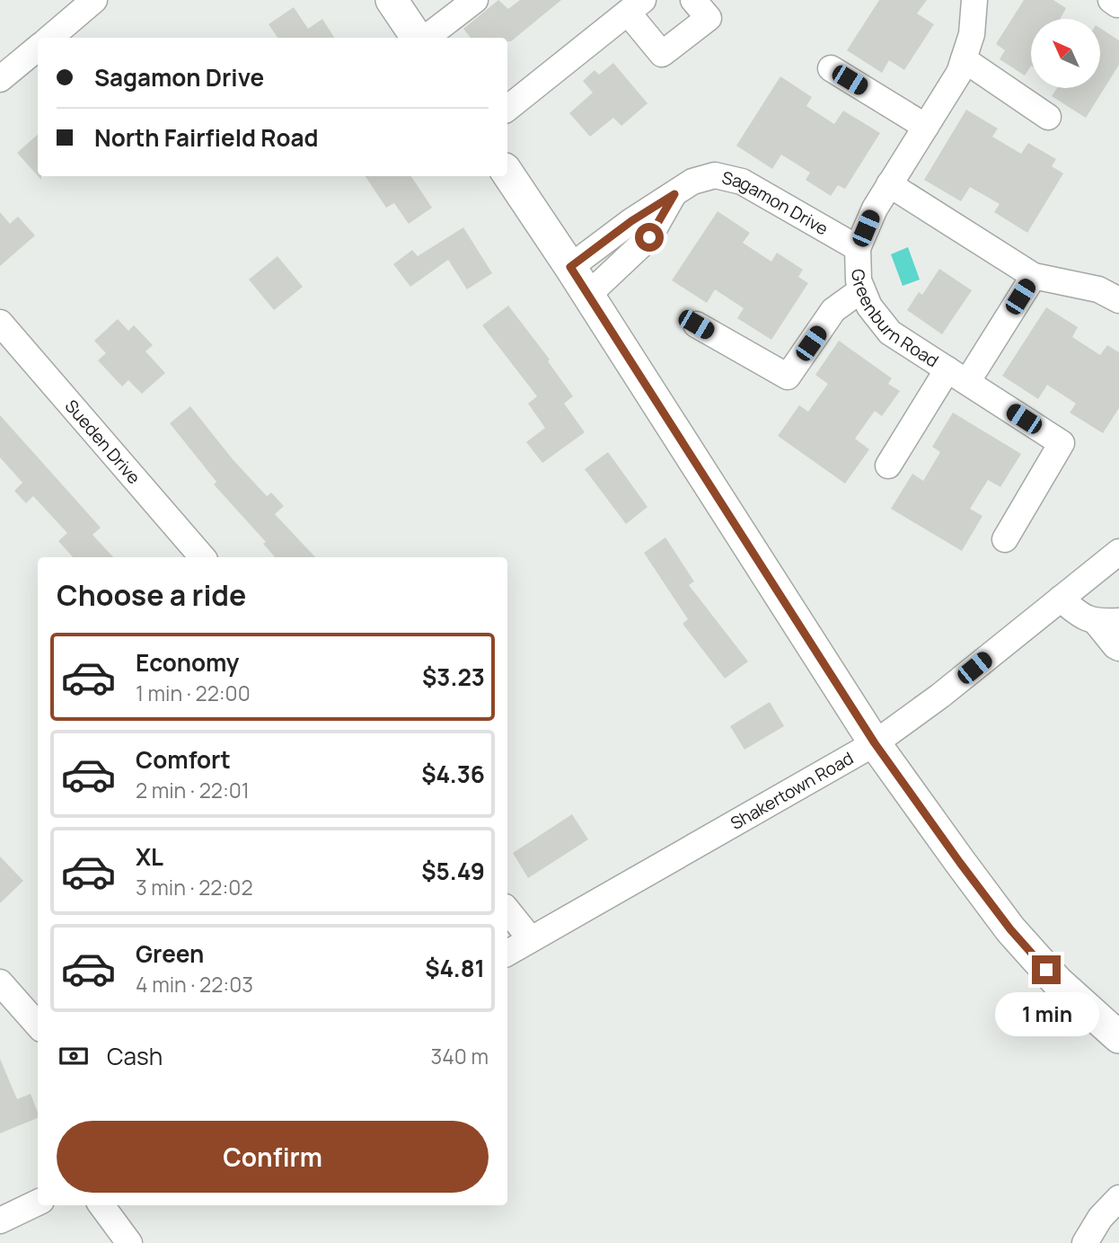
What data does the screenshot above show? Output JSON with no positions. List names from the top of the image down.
{
  "streets": {
    "street": [
      "Sagamon Drive",
      "Greenburn Road",
      "Sueden Drive",
      "Shakertown Road"
    ]
  },
  "crossings": [
    ["Sagamon Drive", "Greenburn Road"]
  ],
  "north": "top left",
  "page": {
    "banner": ["Sagamon Drive", "North Fairfield Road"],
    "heading": "Choose a ride",
    "list": [
      {
        "name": "Economy",
        "note": "1 min · 22:00",
        "value": "$3.23"
      },
      {
        "name": "Comfort",
        "note": "2 min · 22:01",
        "value": "$4.36"
      },
      {
        "name": "XL",
        "note": "3 min · 22:02",
        "value": "$5.49"
      },
      {
        "name": "Green",
        "note": "4 min · 22:03",
        "value": "$4.81"
      }
    ],
    "bubble": "1 min",
    "pay": ["Cash", "340 m"],
    "buttons": "Confirm"
  }
}
